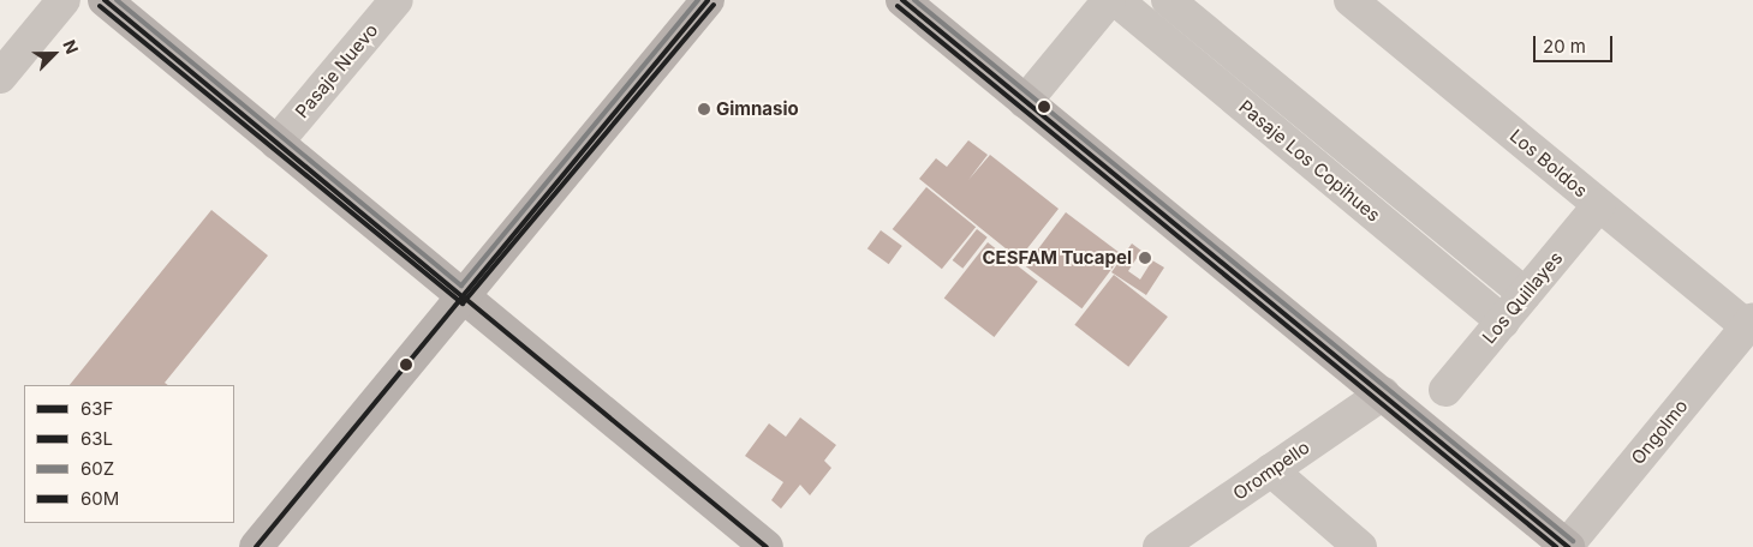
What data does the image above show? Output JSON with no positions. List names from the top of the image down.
{
  "streets": {
    "street": [
      "Pasaje Nuevo",
      "Pasaje Los Copihues",
      "Los Boldos",
      "Los Quillayes",
      "Ongolmo",
      "Orompello"
    ]
  },
  "crossings": [
    ["Pasaje Los Copihues", "Los Quillayes"],
    ["Los Boldos", "Los Quillayes"],
    ["Los Boldos", "Ongolmo"]
  ],
  "places": ["Gimnasio", "CESFAM Tucapel"],
  "lines": [
    "transit line 63F",
    "transit line 60Z",
    "transit line 63L",
    "transit line 60M"
  ],
  "legend": [
    "63F",
    "63L",
    "60Z",
    "60M"
  ],
  "scale_bar": "20 m",
  "north": "top right"
}
